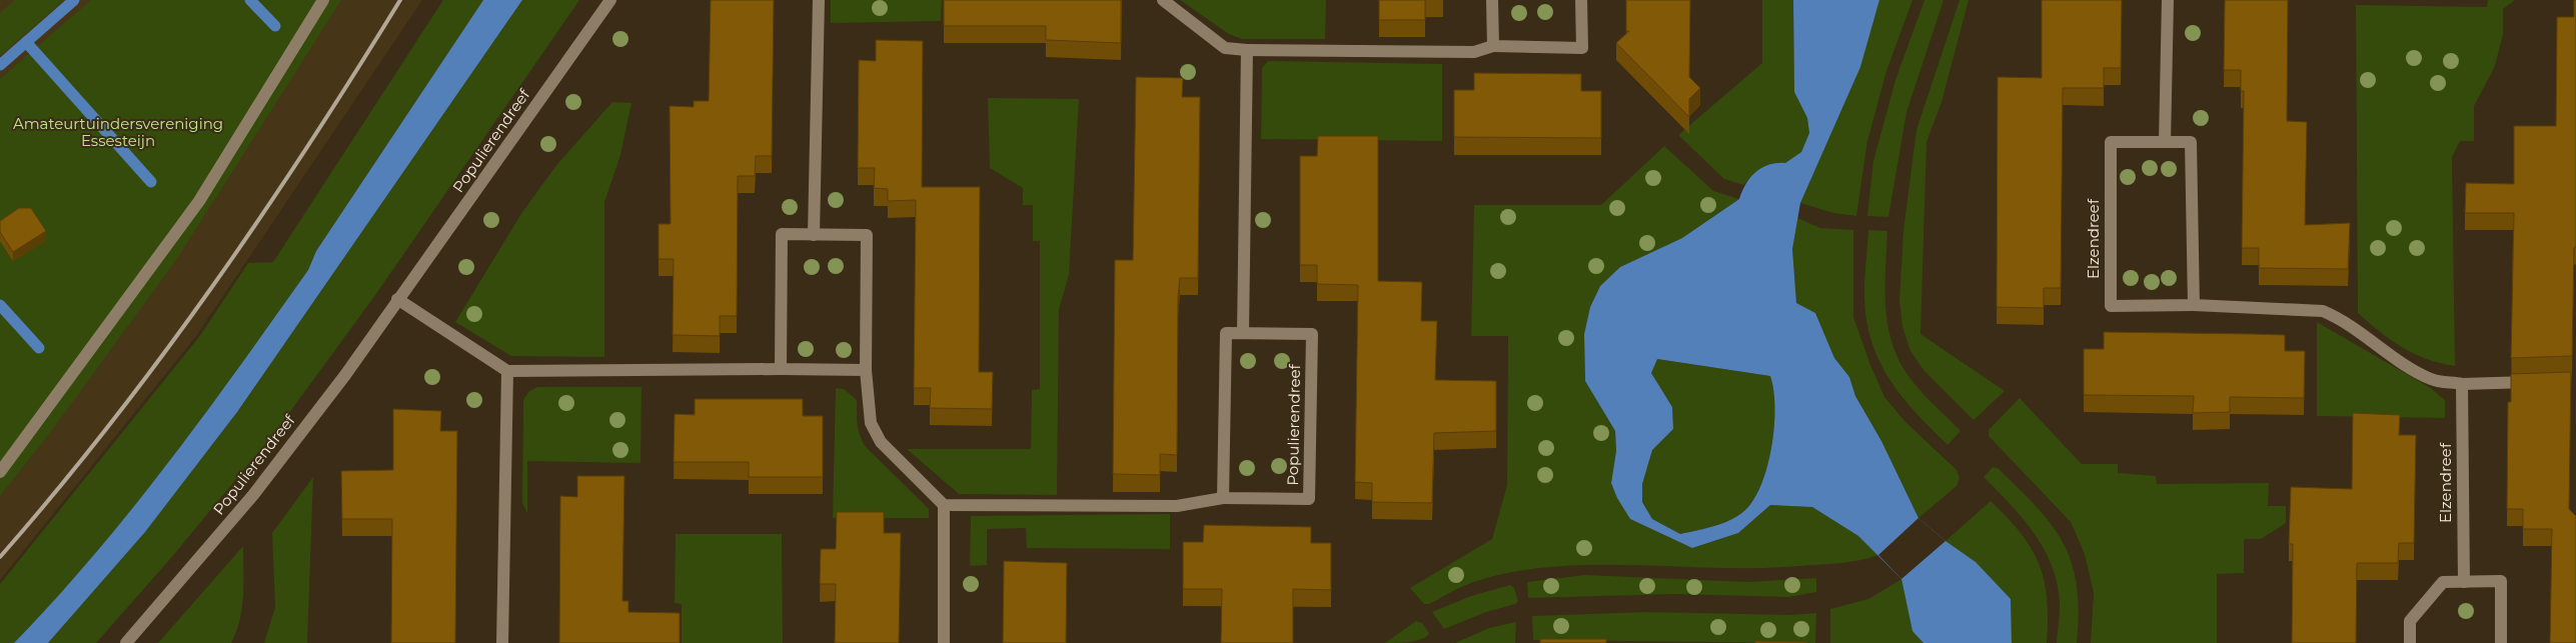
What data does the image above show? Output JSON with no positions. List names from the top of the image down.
{
  "streets": {
    "street": ["Populierendreef", "Elzendreef"]
  },
  "parks": ["Amateurtuindersvereniging Essesteijn"]
}
